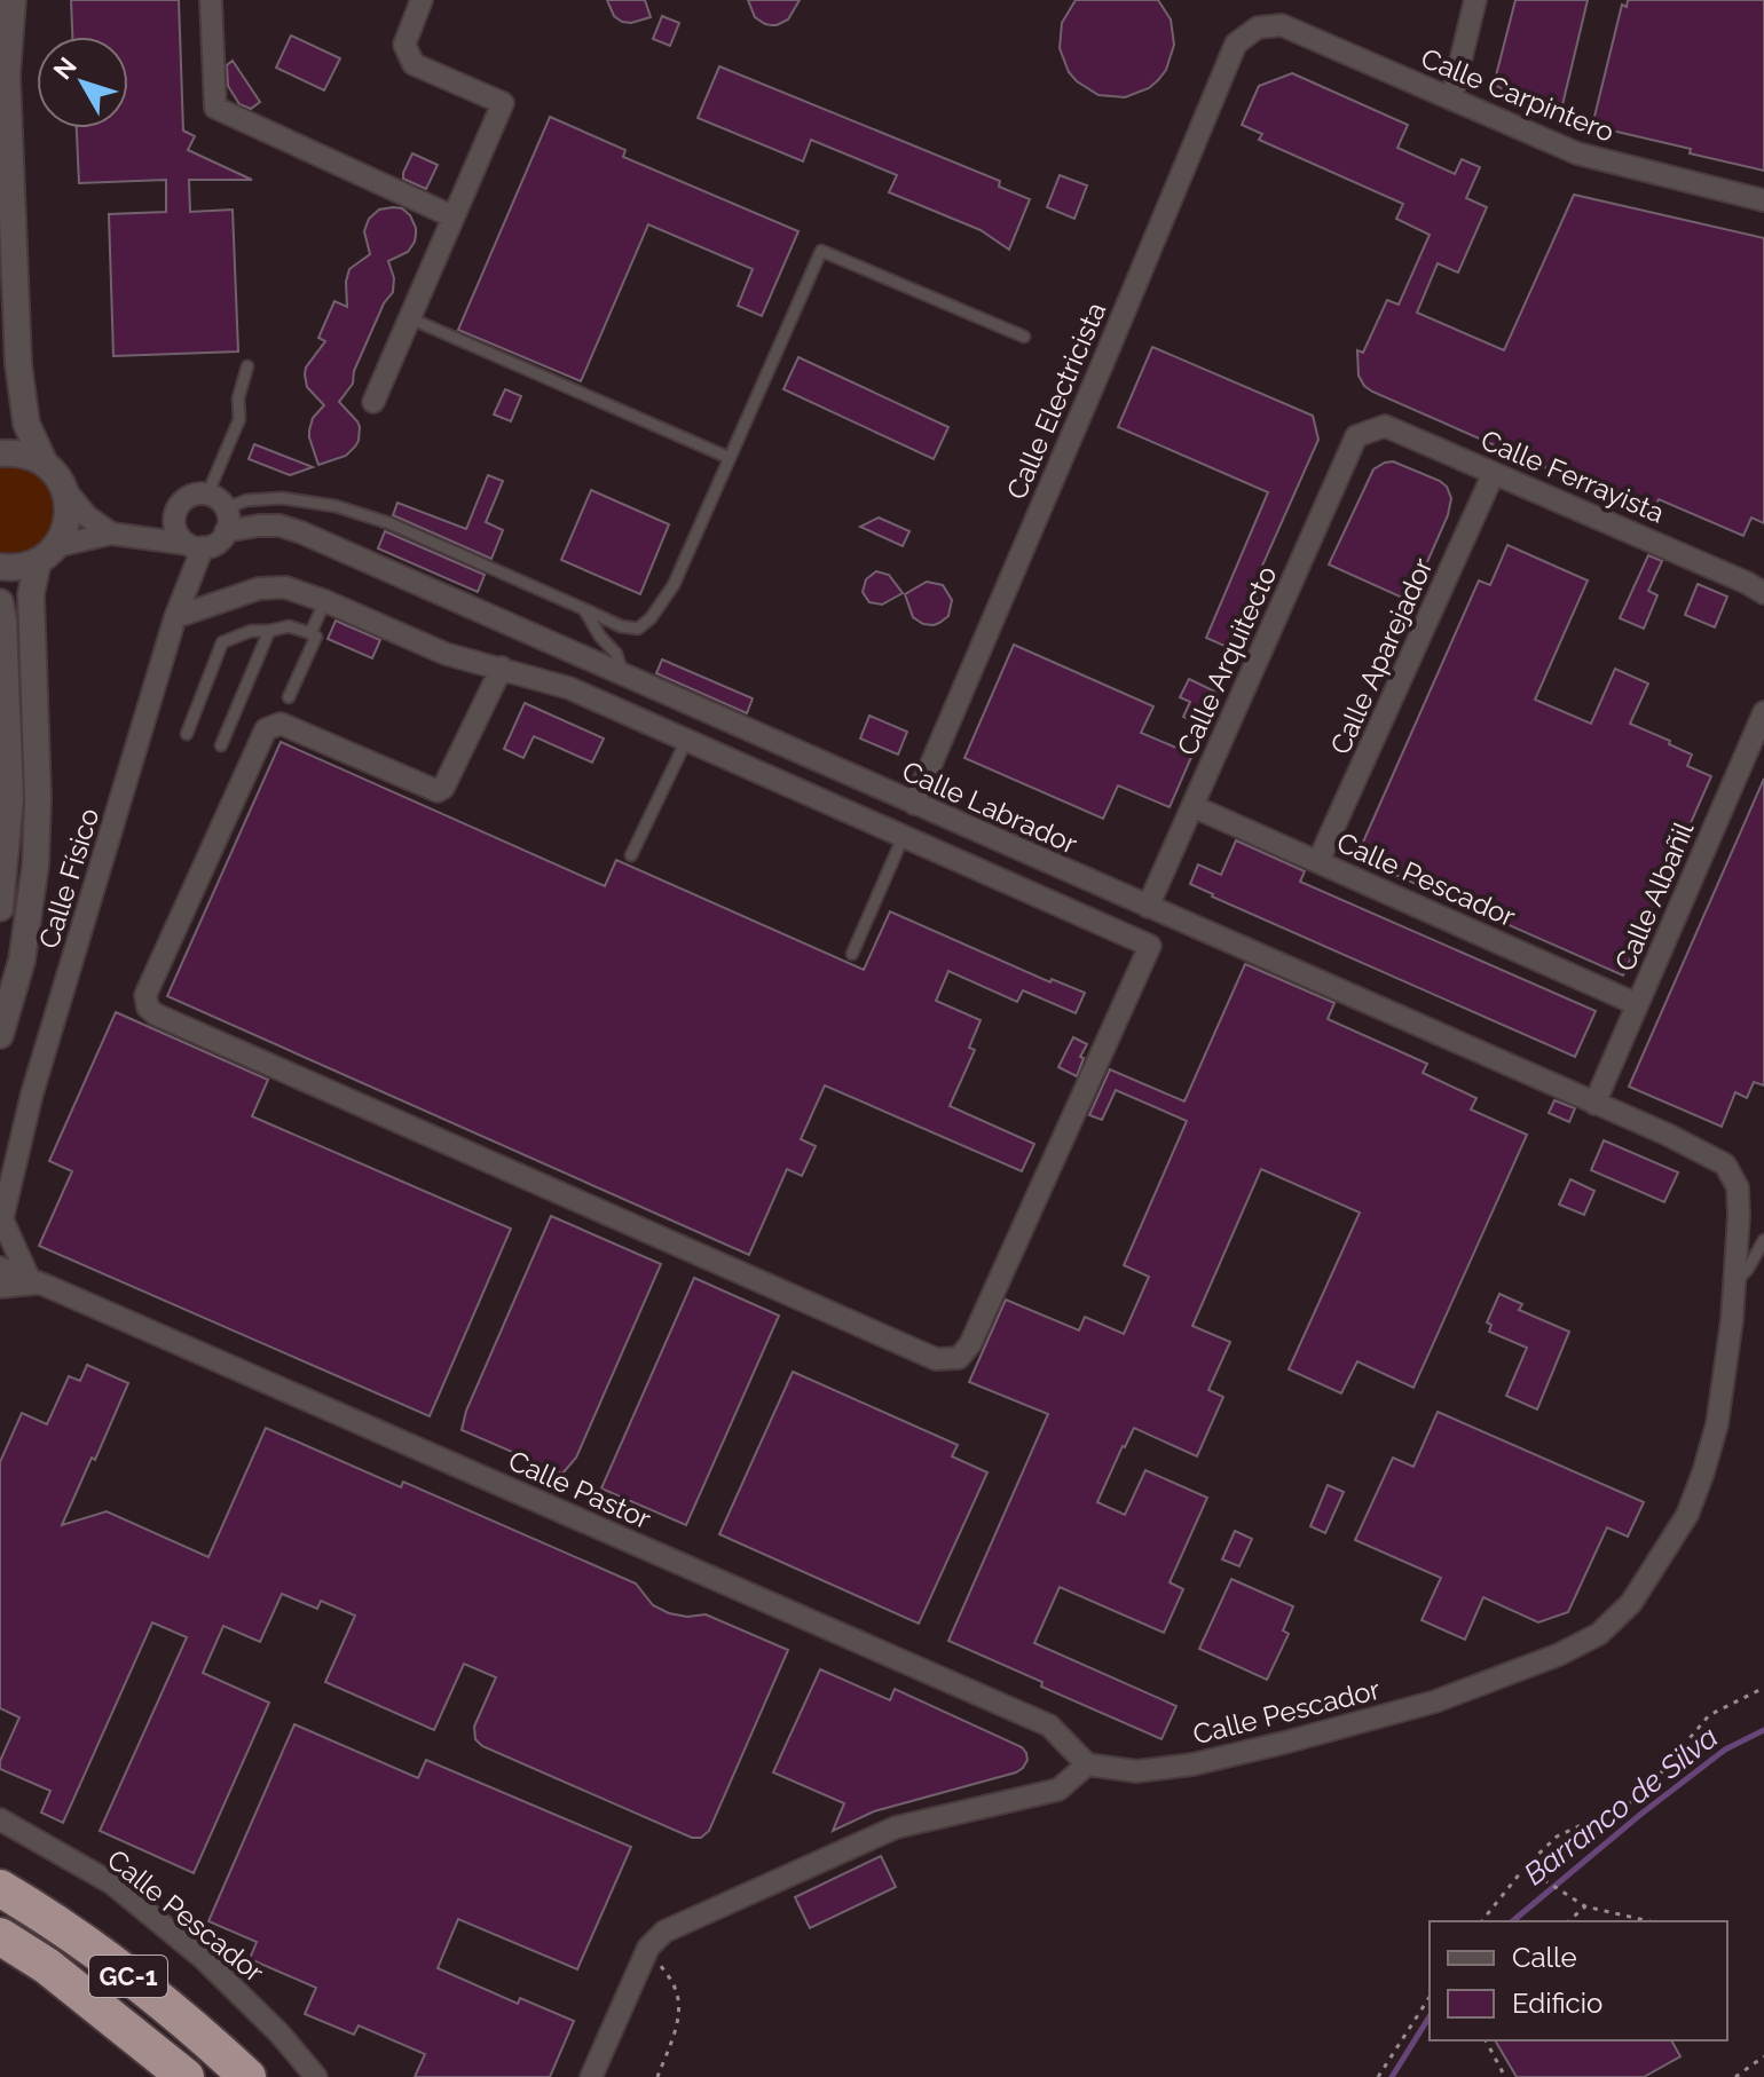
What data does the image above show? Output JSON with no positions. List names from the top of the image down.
{
  "streets": {
    "highway": ["GC-1"],
    "street": [
      "Calle Carpintero",
      "Calle Electricista",
      "Calle Ferrayista",
      "Calle Aparejador",
      "Calle Arquitecto",
      "Calle Labrador",
      "Calle Físico",
      "Calle Pescador",
      "Calle Albañil",
      "Calle Pastor"
    ]
  },
  "crossings": [
    ["Calle Carpintero", "Calle Electricista"],
    ["Calle Electricista", "Calle Labrador"],
    ["Calle Ferrayista", "Calle Aparejador"],
    ["Calle Ferrayista", "Calle Arquitecto"],
    ["Calle Aparejador", "Calle Pescador"],
    ["Calle Arquitecto", "Calle Labrador"],
    ["Calle Arquitecto", "Calle Pescador"],
    ["Calle Labrador", "Calle Físico"],
    ["Calle Labrador", "Calle Pescador"],
    ["Calle Labrador", "Calle Albañil"],
    ["Calle Pescador", "Calle Albañil"],
    ["Calle Pescador", "Calle Pastor"]
  ],
  "water": ["Barranco de Silva"],
  "legend": ["Calle", "Edificio"],
  "north": "top left"
}
